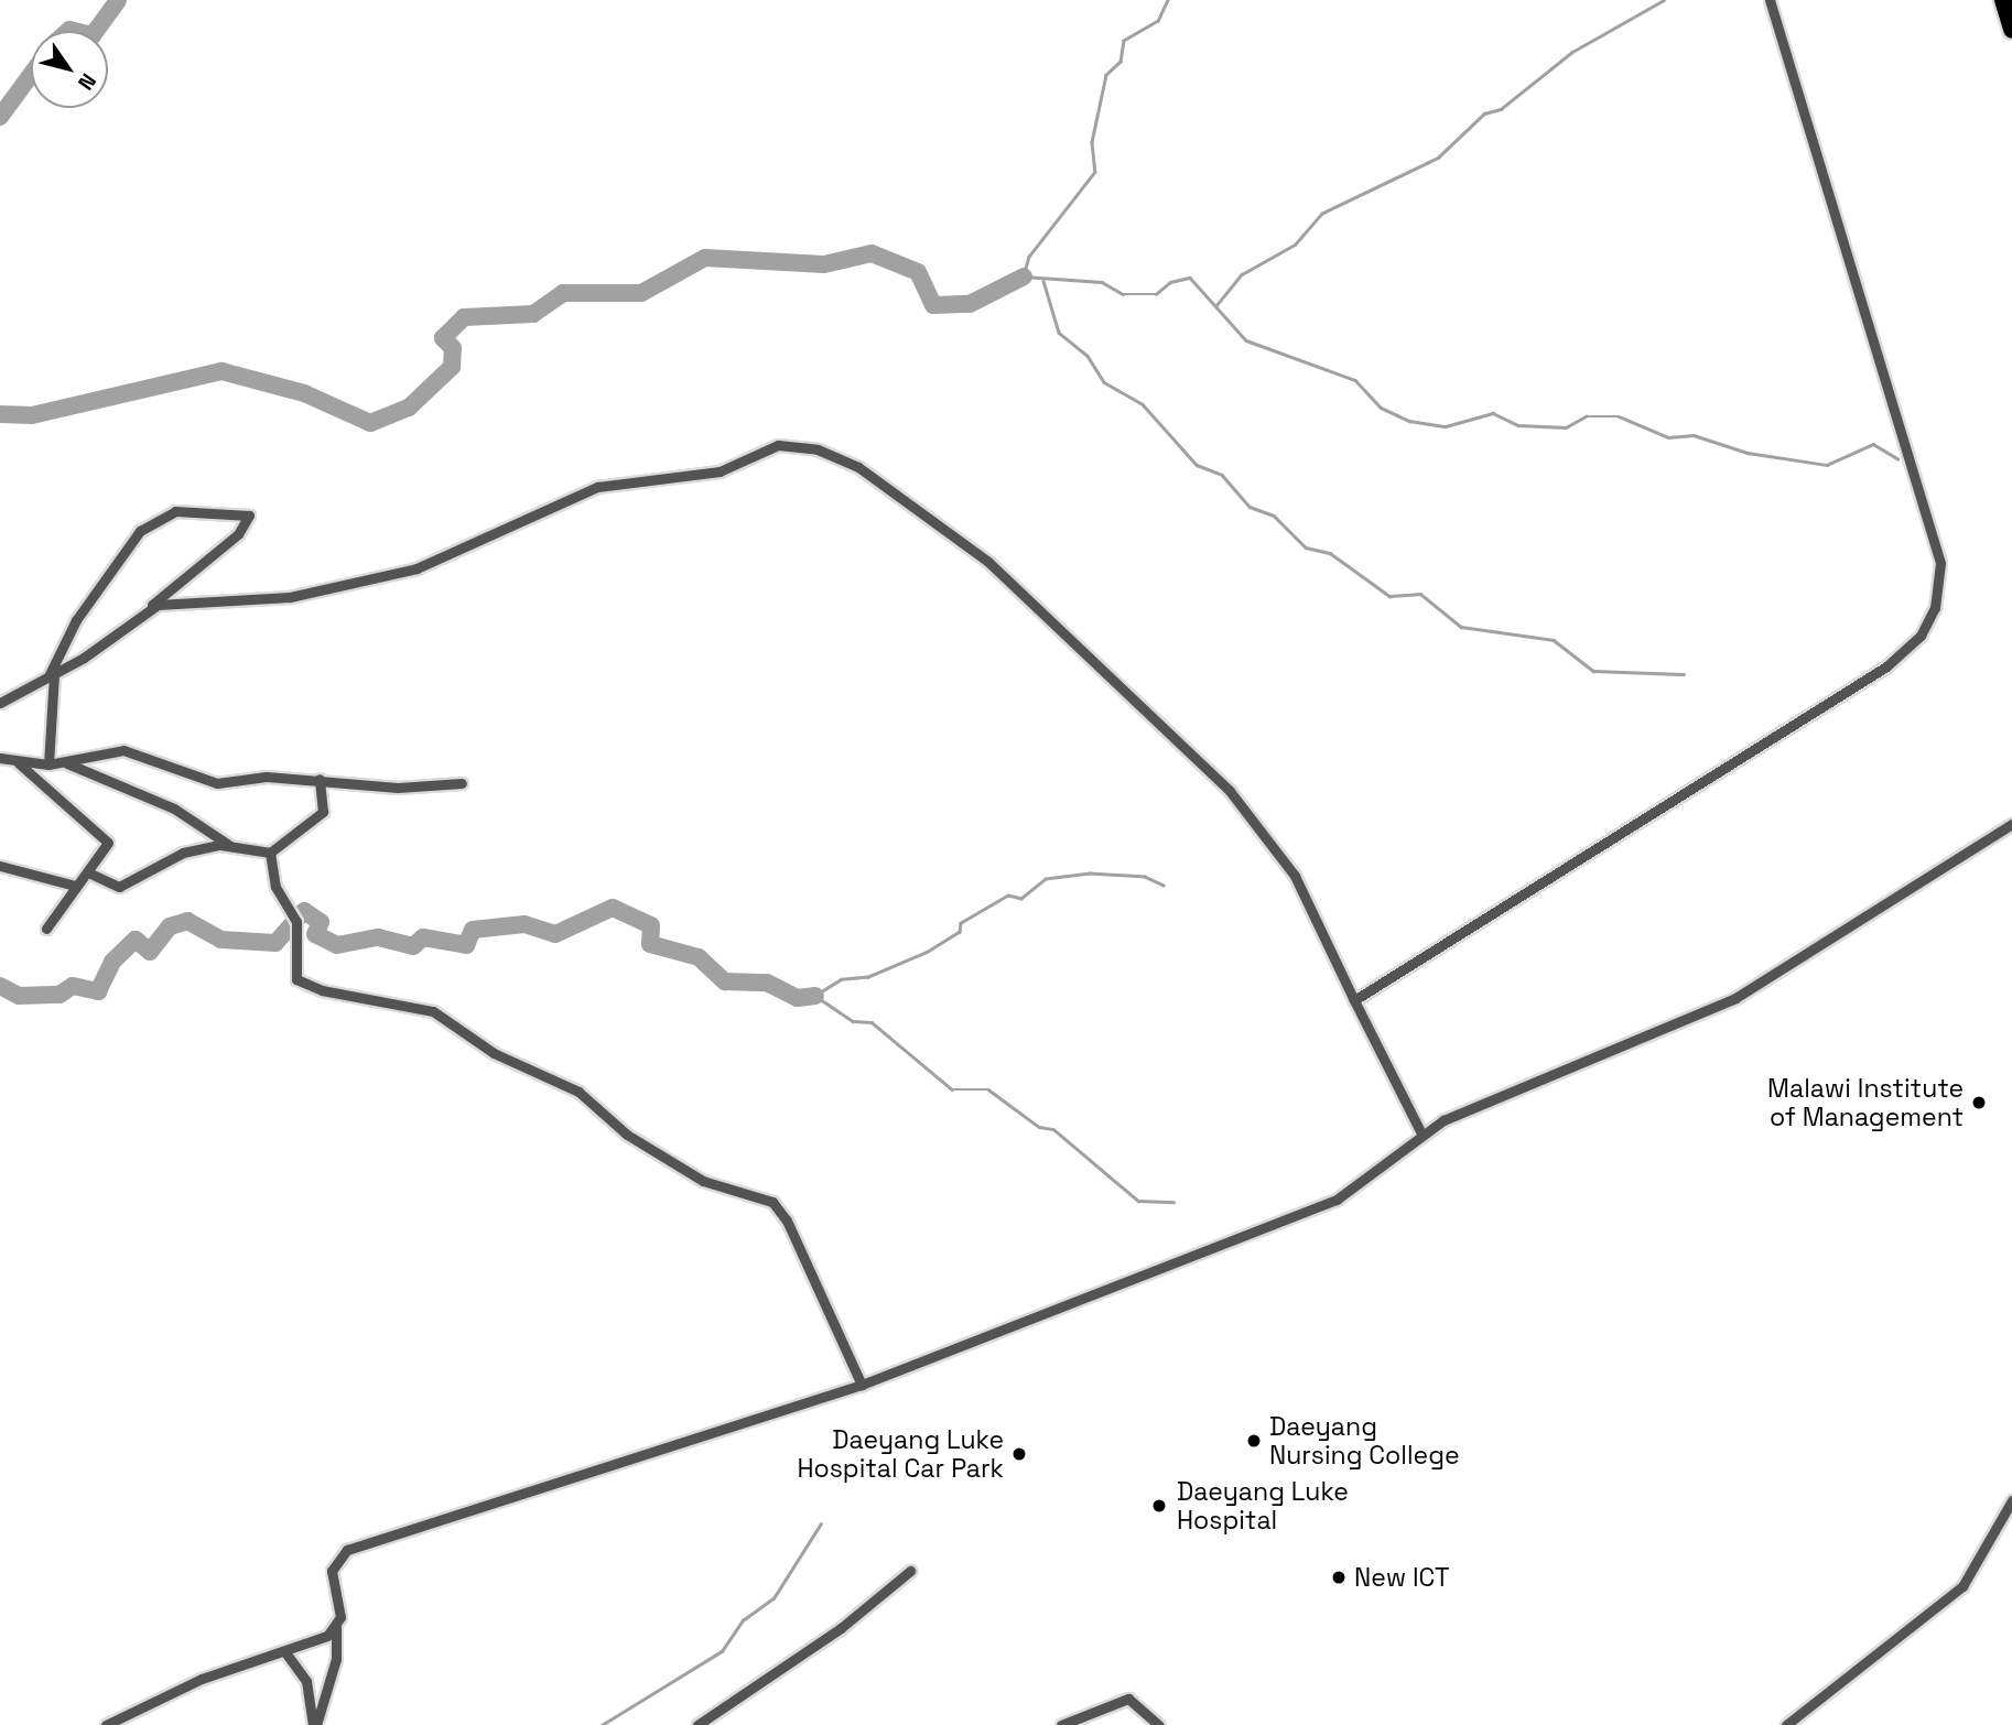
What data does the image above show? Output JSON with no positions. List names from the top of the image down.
{
  "places": [
    "Malawi Institute of Management",
    "Daeyang Nursing College",
    "Daeyang Luke Hospital Car Park",
    "Daeyang Luke Hospital",
    "New ICT"
  ],
  "north": "bottom right"
}
